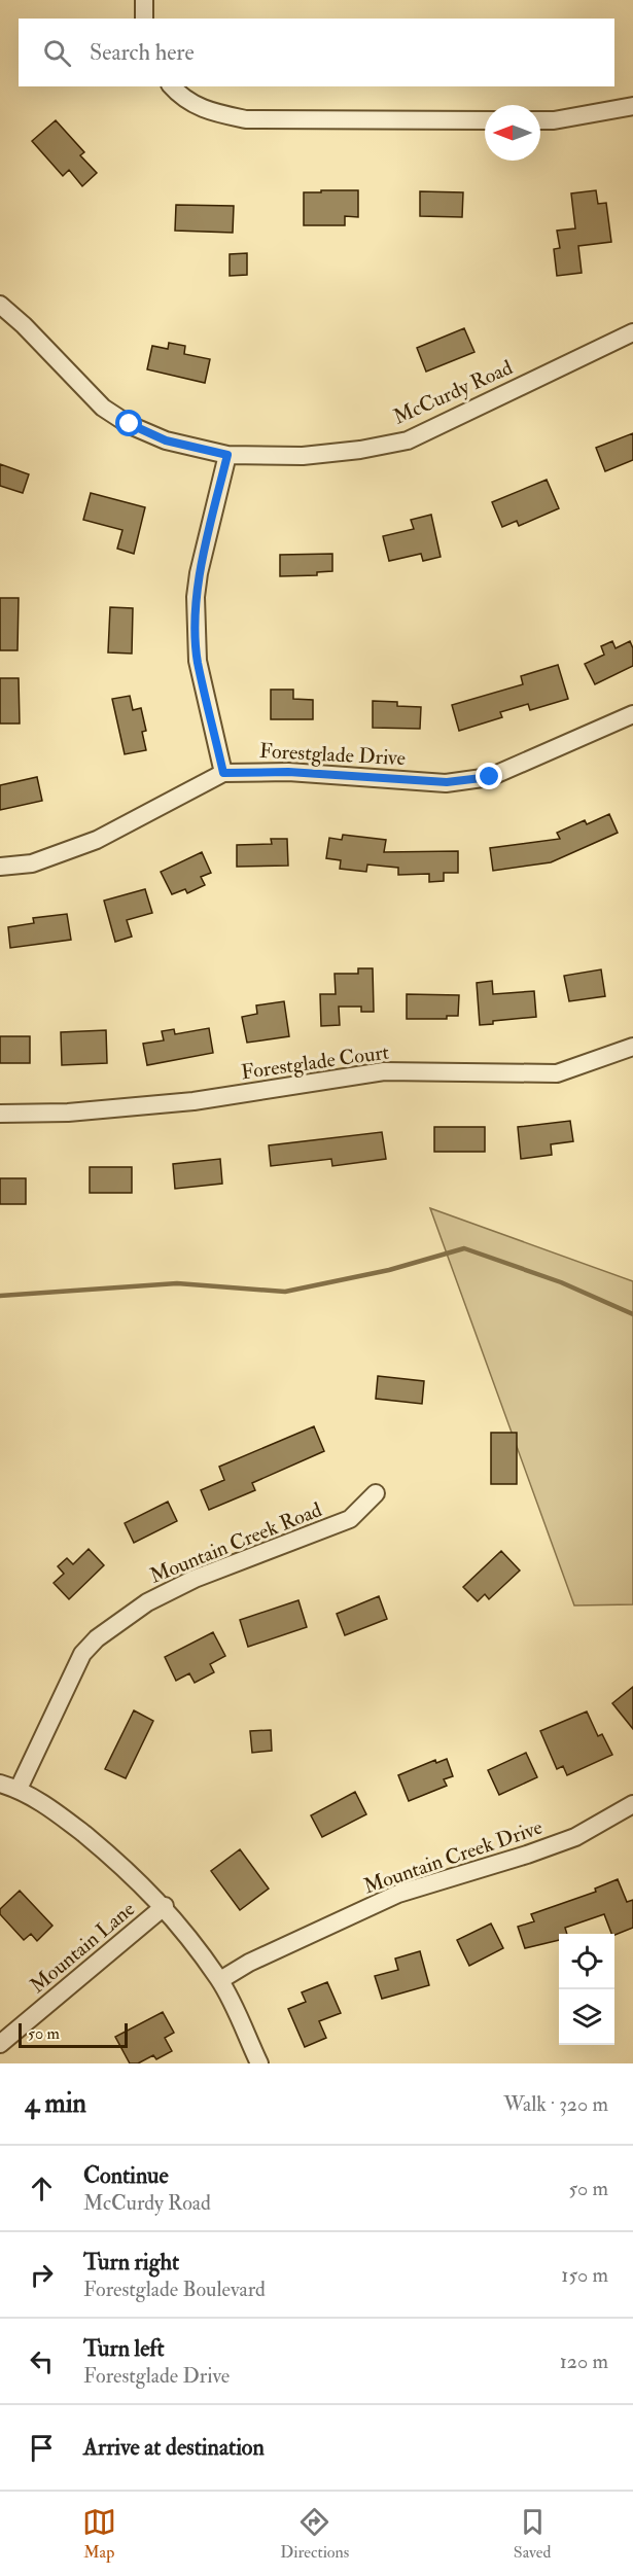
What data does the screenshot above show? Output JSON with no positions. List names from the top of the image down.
{
  "streets": {
    "street": [
      "McCurdy Road",
      "Forestglade Drive",
      "Forestglade Court",
      "Mountain Creek Road",
      "Mountain Creek Drive",
      "Mountain Lane"
    ]
  },
  "scale_bar": "50 m",
  "north": "left",
  "page": {
    "search": "Search here",
    "scale": "50 m",
    "heading": ["4 min", "Walk · 320 m"],
    "list": [
      ["Continue", "McCurdy Road", "50 m"],
      ["Turn right", "Forestglade Boulevard", "150 m"],
      ["Turn left", "Forestglade Drive", "120 m"],
      "Arrive at destination"
    ],
    "nav": ["Map", "Directions", "Saved"]
  }
}
